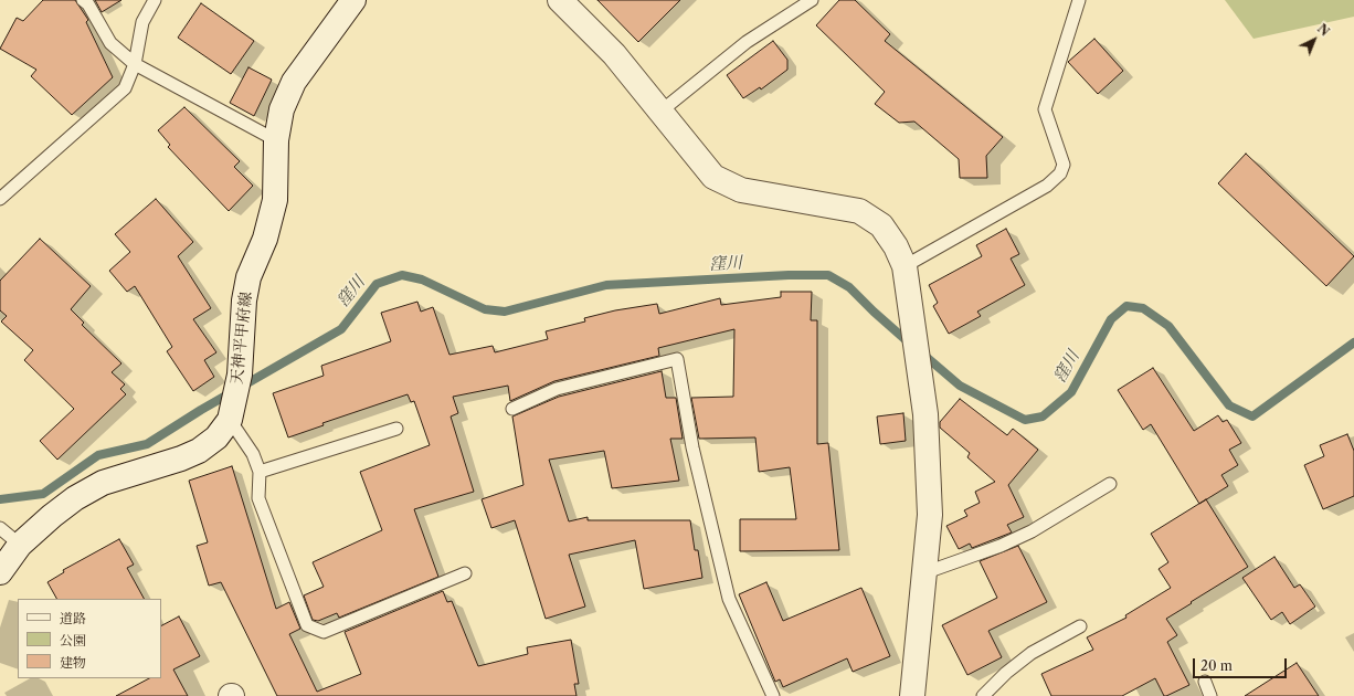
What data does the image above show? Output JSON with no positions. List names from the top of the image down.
{
  "streets": {
    "street": ["天神平甲府線"]
  },
  "water": ["窪川"],
  "legend": ["道路", "公園", "建物"],
  "scale_bar": "20 m",
  "north": "top right"
}
